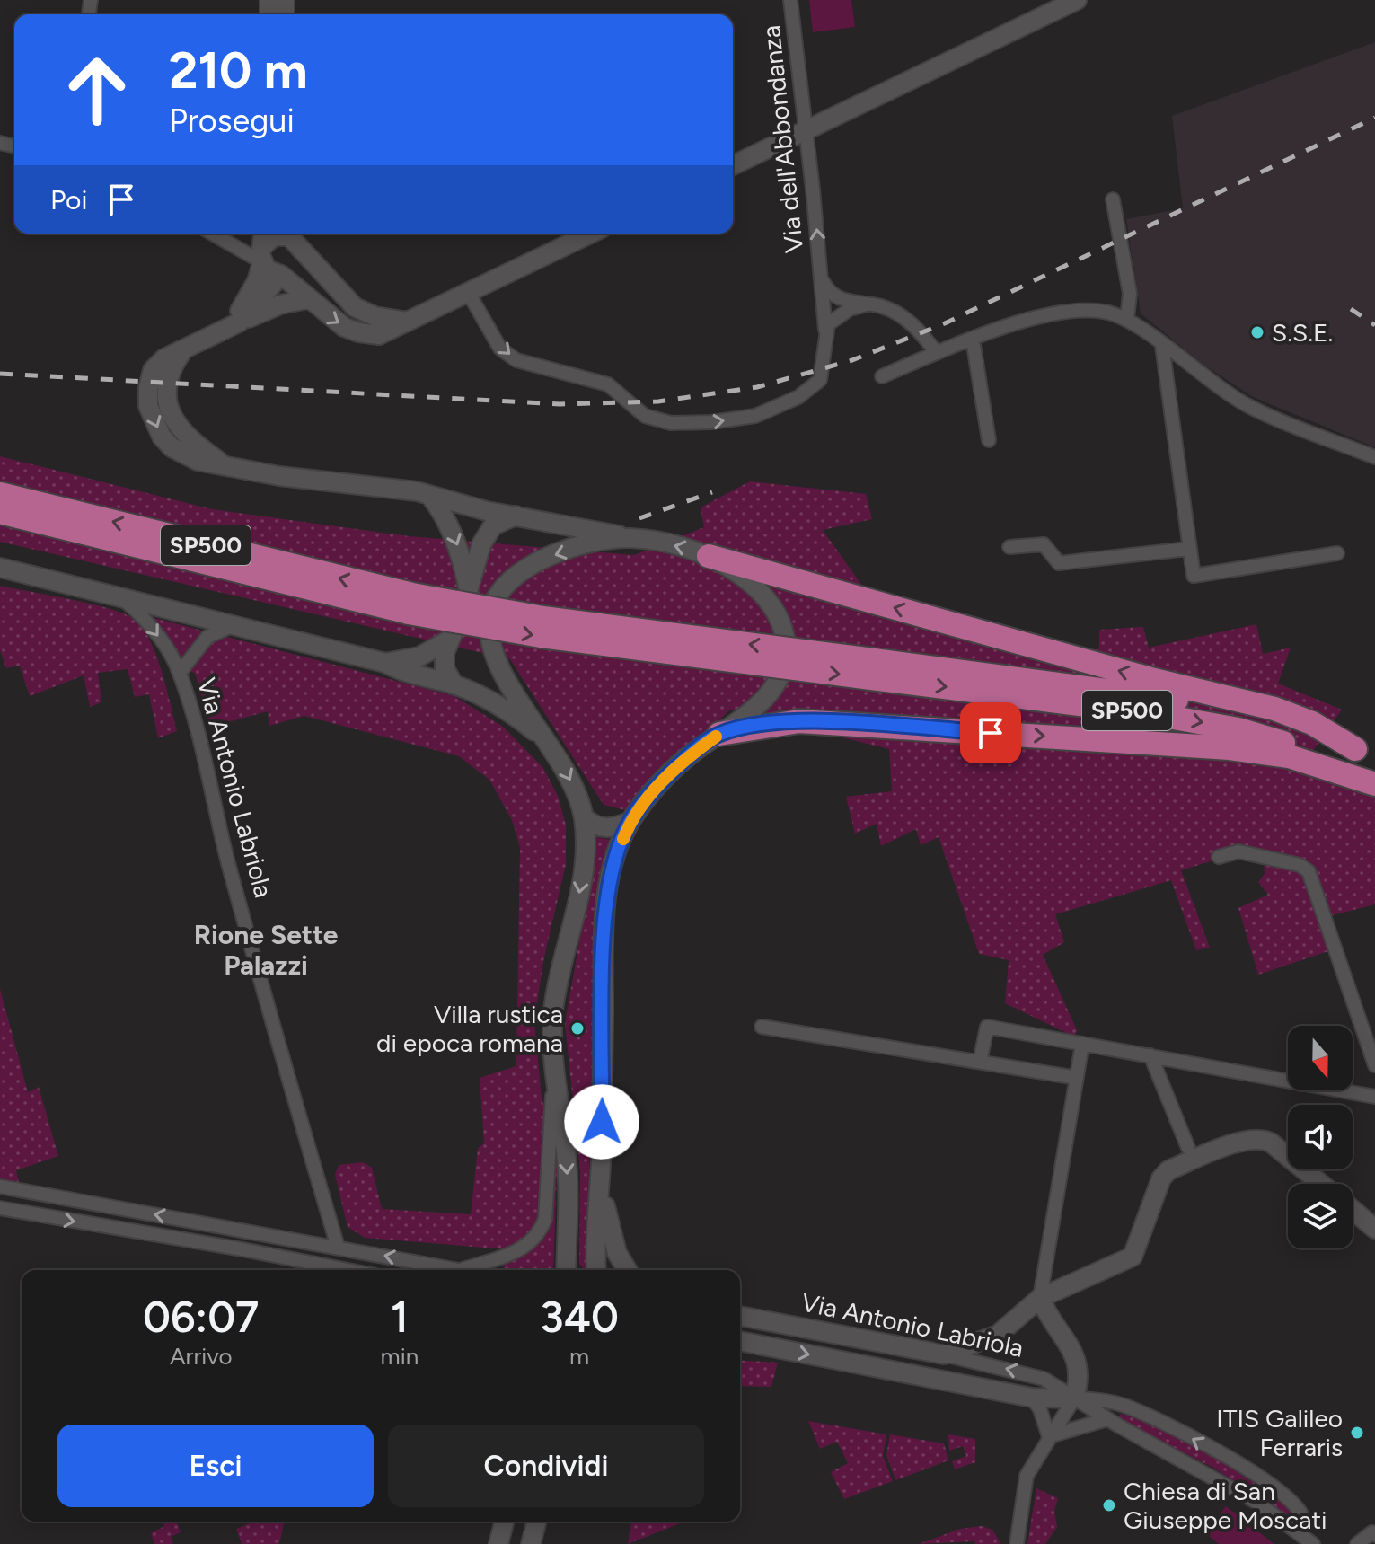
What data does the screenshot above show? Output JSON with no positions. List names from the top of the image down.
{
  "streets": {
    "highway": ["SP500"],
    "main road": ["Via Antonio Labriola"],
    "street": ["Via dell'Abbondanza"]
  },
  "districts": ["Rione Sette Palazzi"],
  "places": [
    "S.S.E.",
    "Villa rustica di epoca romana",
    "ITIS Galileo Ferraris",
    "Chiesa di San Giuseppe Moscati"
  ],
  "north": "bottom",
  "page": {
    "turn": ["210 m", "Prosegui"],
    "then": "Poi",
    "eta": [
      "06:07",
      "Arrivo",
      "1",
      "min",
      "340",
      "m"
    ],
    "buttons": ["Esci", "Condividi"]
  }
}
